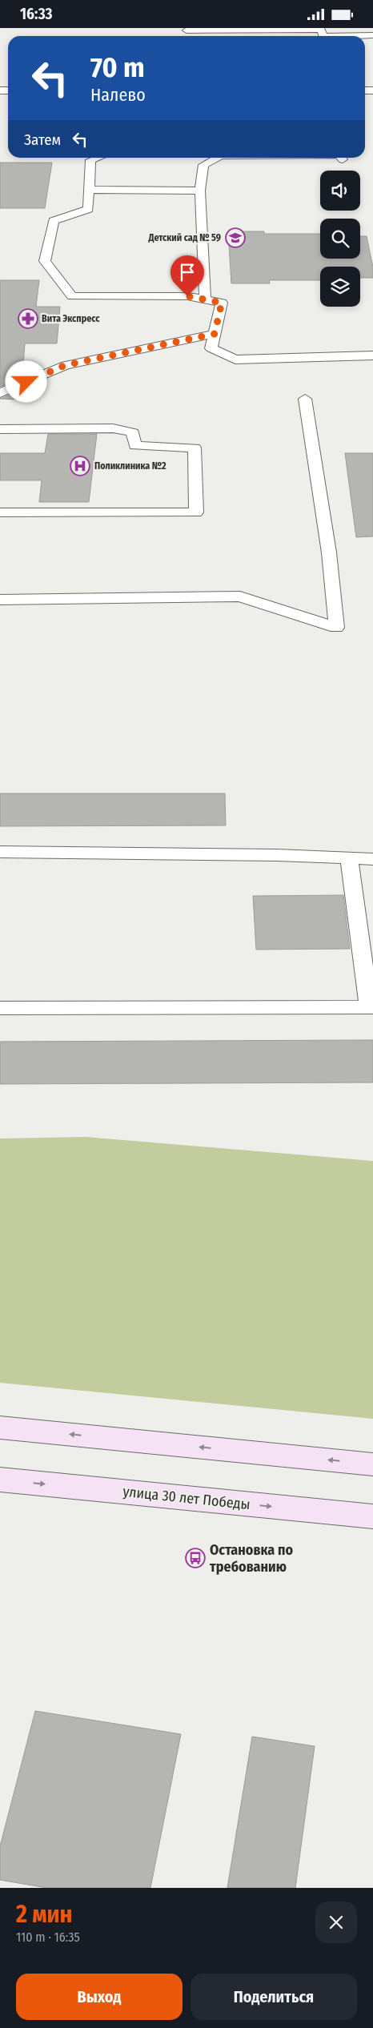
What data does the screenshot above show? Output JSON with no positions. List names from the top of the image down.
{
  "streets": {
    "main road": ["улица 30 лет Победы"]
  },
  "places": {
    "school or university": ["Детский сад № 59"],
    "pharmacy": ["Вита Экспресс"],
    "hospital": ["Поликлиника №2"],
    "bus stop": ["Остановка по требованию"]
  },
  "page": {
    "status": "16:33",
    "turn": ["70 m", "Налево"],
    "then": "Затем",
    "heading": ["2 мин", "110 m · 16:35"],
    "buttons": ["Выход", "Поделиться"]
  }
}
